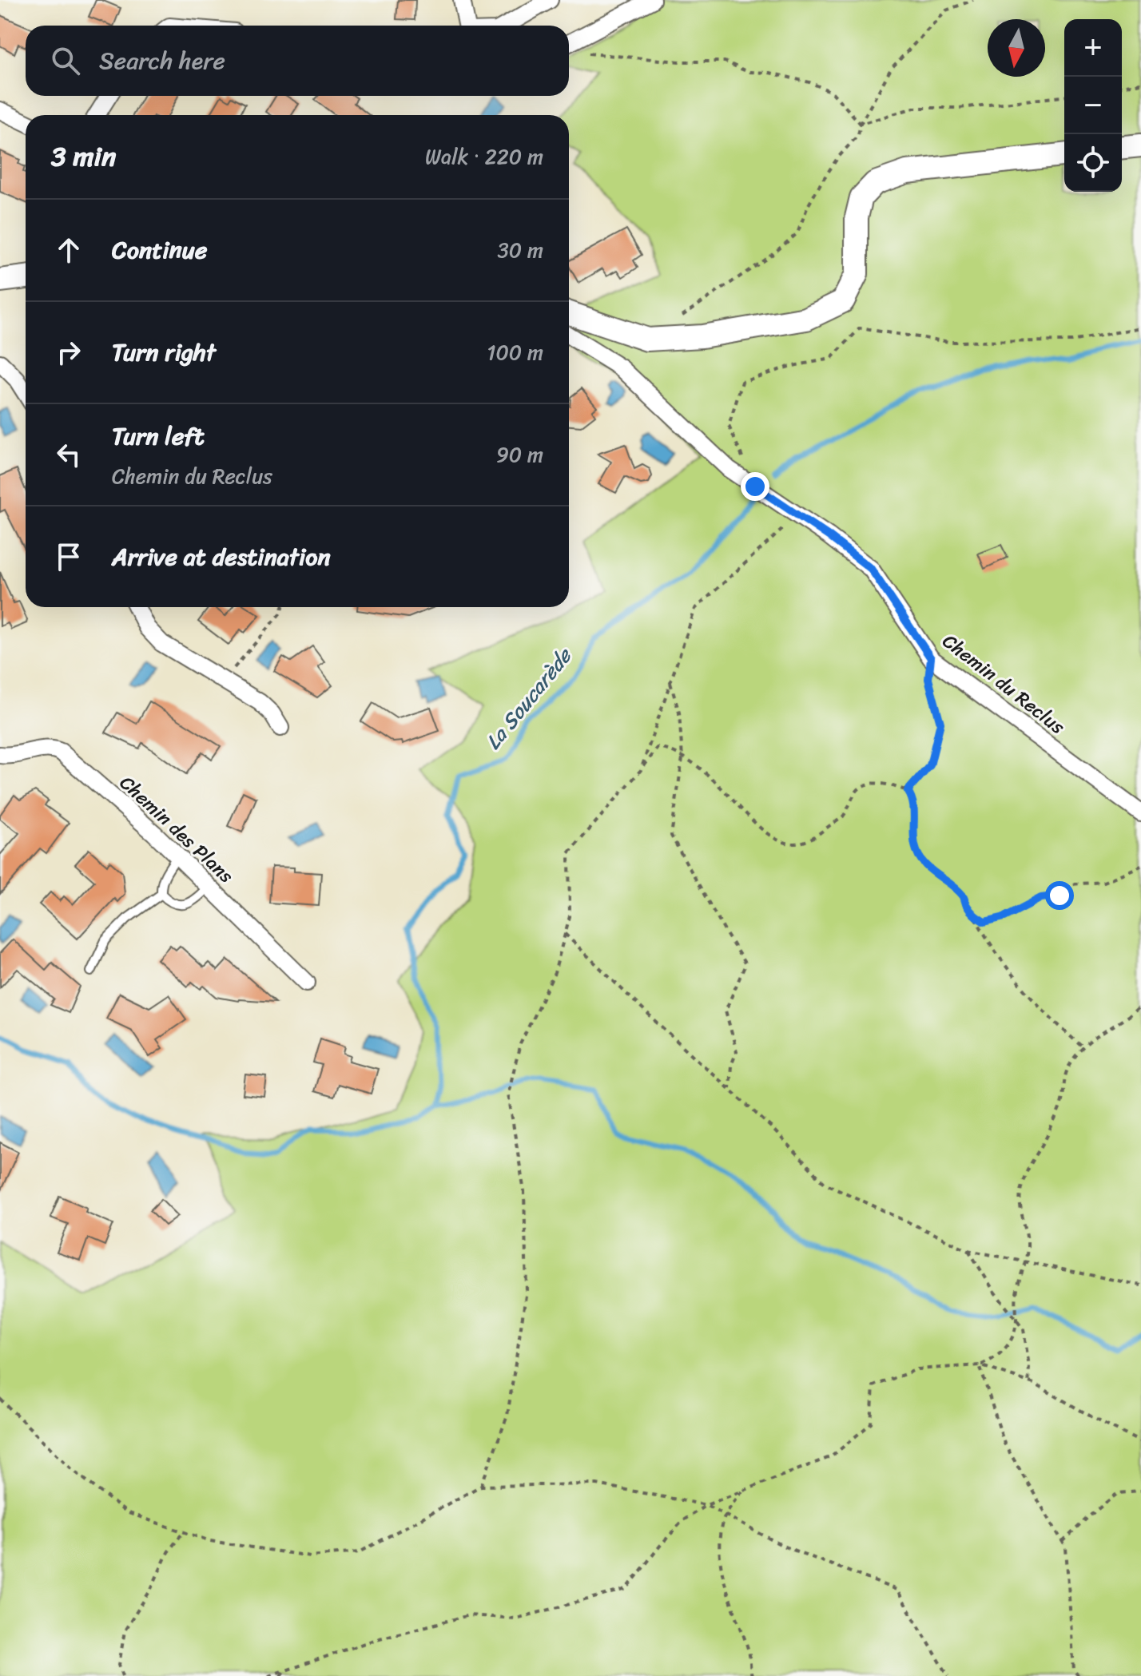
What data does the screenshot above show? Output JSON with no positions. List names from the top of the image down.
{
  "streets": {
    "street": ["Chemin du Reclus", "Chemin des Plans"]
  },
  "water": ["La Soucarède"],
  "north": "bottom",
  "page": {
    "map_buttons": ["+", "−"],
    "search": "Search here",
    "heading": ["3 min", "Walk · 220 m"],
    "list": [
      ["Continue", "30 m"],
      ["Turn right", "100 m"],
      ["Turn left", "Chemin du Reclus", "90 m"],
      "Arrive at destination"
    ]
  }
}
